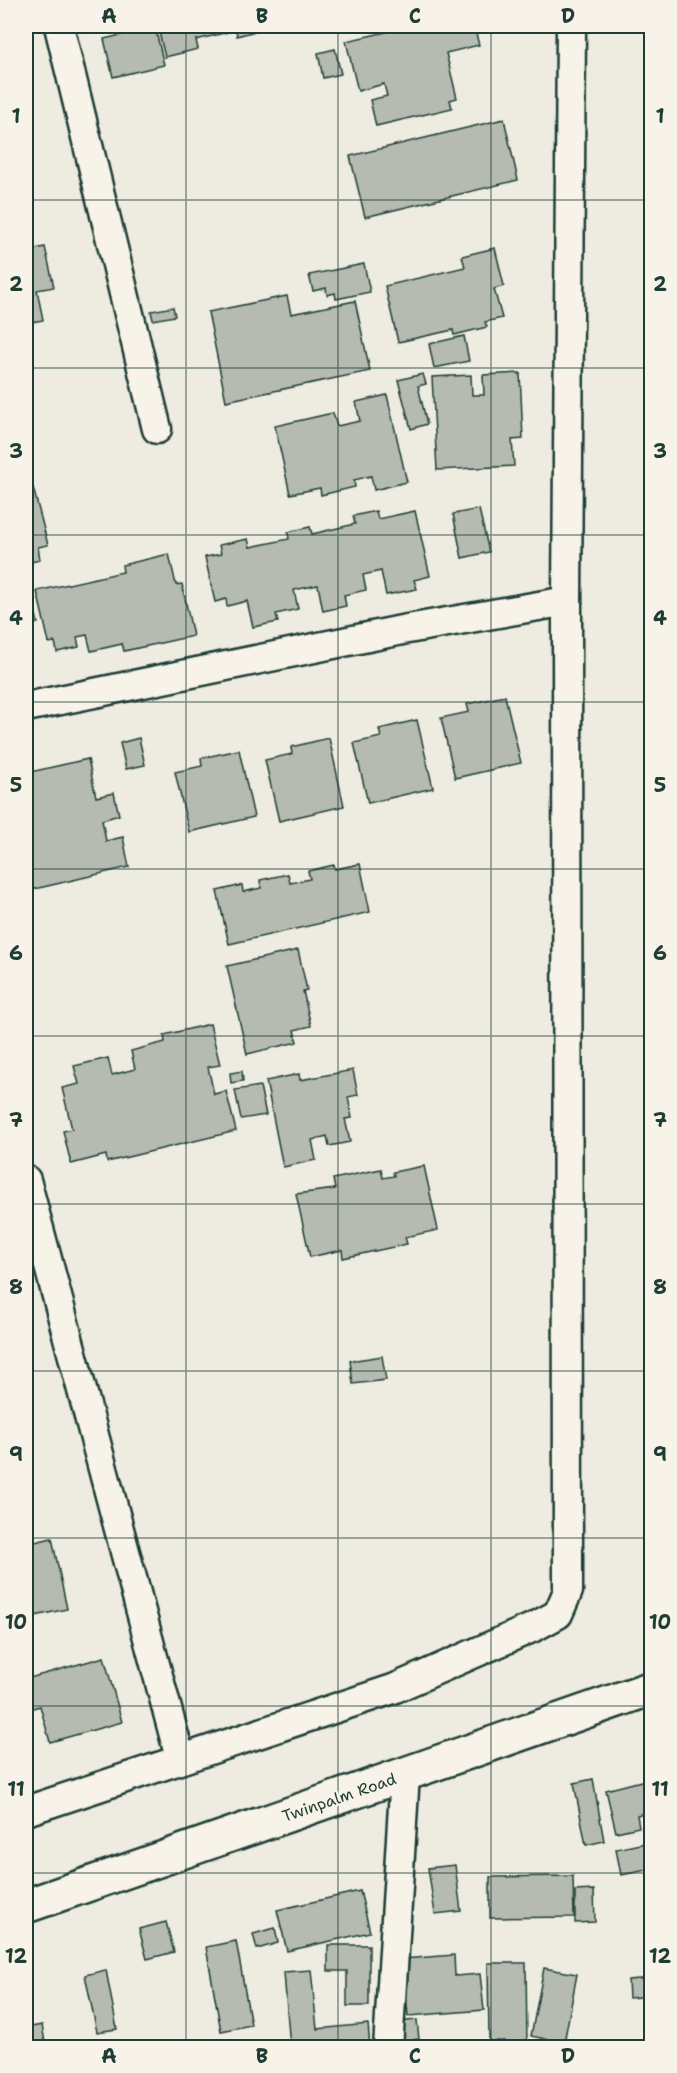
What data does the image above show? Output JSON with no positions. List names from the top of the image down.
{
  "streets": {
    "main road": ["Twinpalm Road"]
  },
  "grid": {
    "columns": [
      "A",
      "B",
      "C",
      "D"
    ],
    "rows": [
      "1",
      "2",
      "3",
      "4",
      "5",
      "6",
      "7",
      "8",
      "9",
      "10",
      "11",
      "12"
    ]
  }
}
